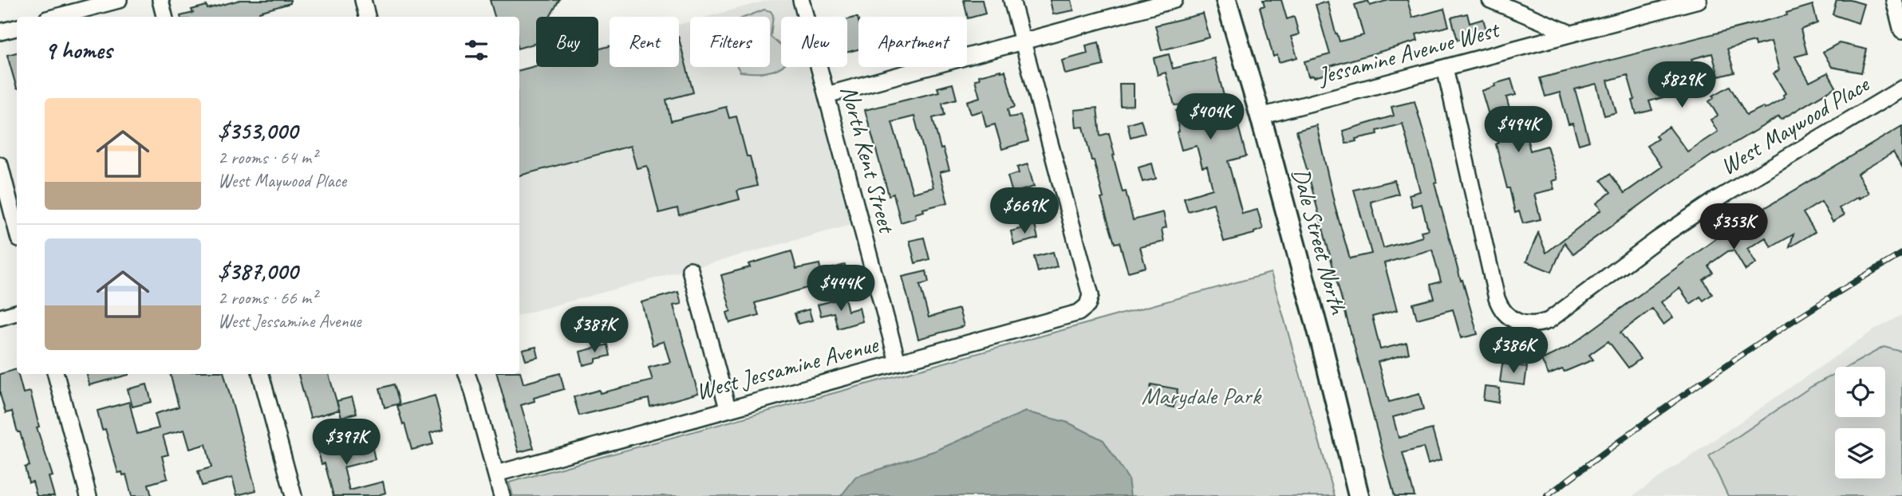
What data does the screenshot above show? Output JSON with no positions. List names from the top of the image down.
{
  "streets": {
    "main road": ["Dale Street North"],
    "street": [
      "Jessamine Avenue West",
      "West Maywood Place",
      "North Kent Street",
      "West Jessamine Avenue"
    ]
  },
  "crossings": [
    ["Jessamine Avenue West", "West Maywood Place"],
    ["Jessamine Avenue West", "Dale Street North"],
    ["North Kent Street", "West Jessamine Avenue"]
  ],
  "parks": ["Marydale Park"],
  "page": {
    "chip": [
      "Buy",
      "Rent",
      "Filters",
      "New",
      "Apartment"
    ],
    "heading": "9 homes",
    "price": [
      "$829K",
      "$404K",
      "$494K",
      "$669K",
      "$353K",
      "$444K",
      "$387K",
      "$386K",
      "$397K"
    ],
    "list": [
      {
        "name": "$353,000",
        "note": "2 rooms · 64 m² · West Maywood Place"
      },
      {
        "name": "$387,000",
        "note": "2 rooms · 66 m² · West Jessamine Avenue"
      }
    ]
  }
}
